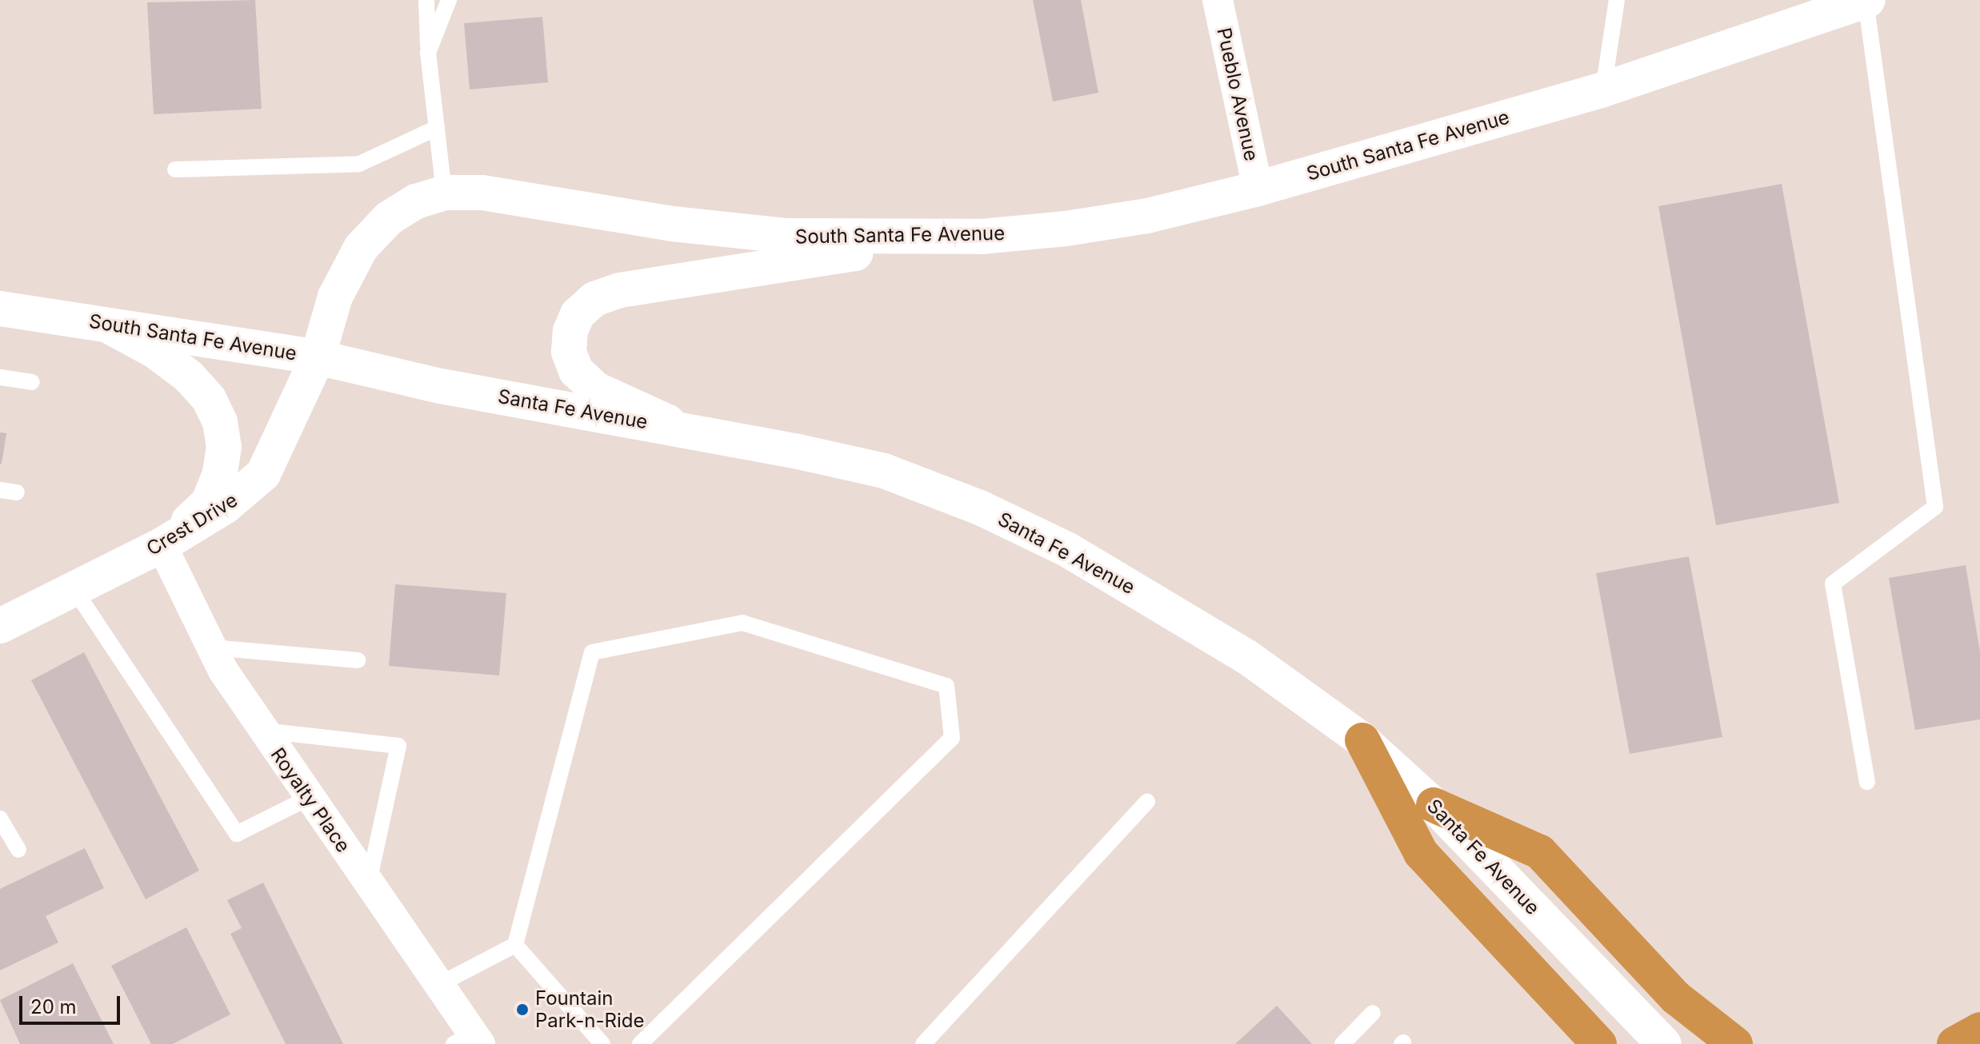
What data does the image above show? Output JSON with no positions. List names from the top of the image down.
{
  "streets": {
    "street": [
      "Pueblo Avenue",
      "South Santa Fe Avenue",
      "Santa Fe Avenue",
      "Crest Drive",
      "Royalty Place"
    ]
  },
  "crossings": [
    ["Pueblo Avenue", "South Santa Fe Avenue"],
    ["South Santa Fe Avenue", "Santa Fe Avenue"],
    ["South Santa Fe Avenue", "Crest Drive"],
    ["Santa Fe Avenue", "Crest Drive"],
    ["Crest Drive", "Royalty Place"]
  ],
  "places": ["Fountain Park-n-Ride"],
  "scale_bar": "20 m"
}
